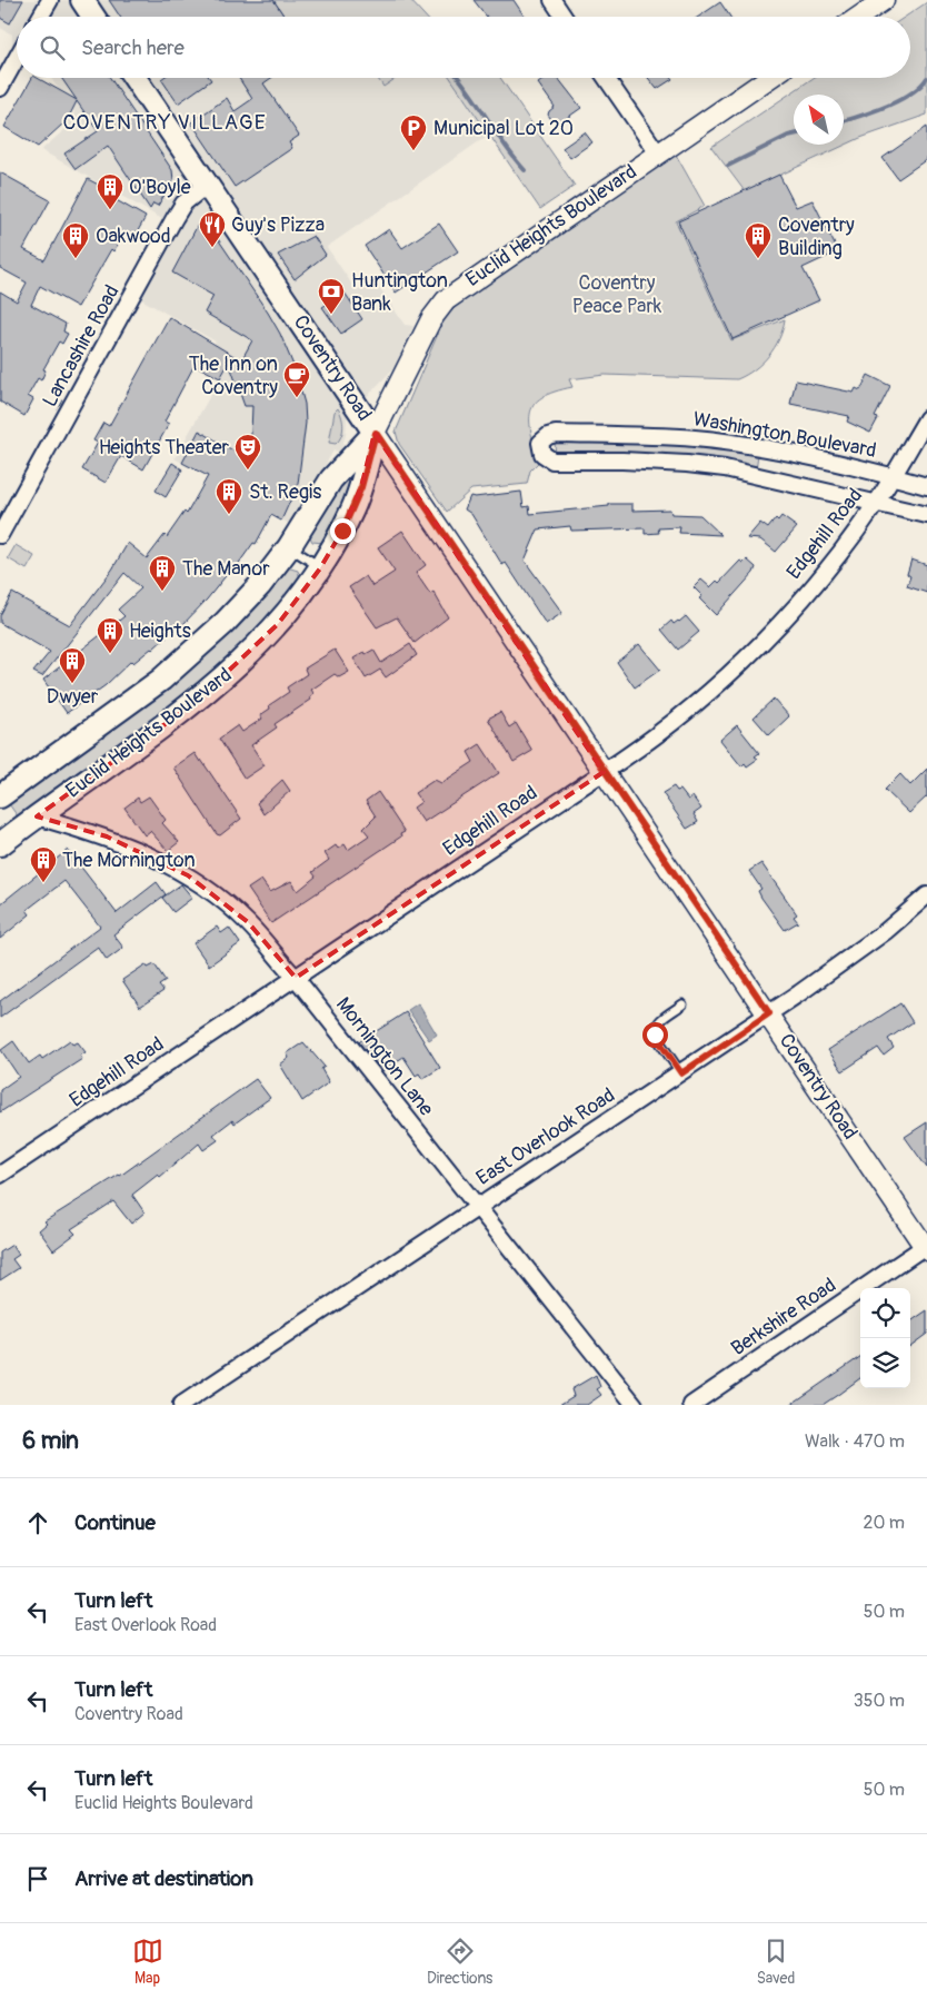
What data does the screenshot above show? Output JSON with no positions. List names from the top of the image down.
{
  "streets": {
    "main road": ["Euclid Heights Boulevard", "Coventry Road"],
    "street": [
      "Lancashire Road",
      "Washington Boulevard",
      "Edgehill Road",
      "Mornington Lane",
      "East Overlook Road",
      "Berkshire Road"
    ]
  },
  "crossings": [
    ["Euclid Heights Boulevard", "Coventry Road"],
    ["Euclid Heights Boulevard", "Mornington Lane"],
    ["Lancashire Road", "Coventry Road"],
    ["Coventry Road", "Edgehill Road"],
    ["Coventry Road", "East Overlook Road"],
    ["Coventry Road", "Berkshire Road"],
    ["Washington Boulevard", "Edgehill Road"],
    ["Edgehill Road", "Mornington Lane"],
    ["Mornington Lane", "East Overlook Road"]
  ],
  "districts": ["COVENTRY VILLAGE"],
  "parks": ["Coventry Peace Park"],
  "places": {
    "parking": ["Municipal Lot 20"],
    "building": [
      "O'Boyle",
      "Oakwood",
      "Coventry Building",
      "St. Regis",
      "The Manor",
      "Heights",
      "Dwyer",
      "The Mornington"
    ],
    "restaurant": ["Guy's Pizza"],
    "bank": ["Huntington Bank"],
    "cafe": ["The Inn on Coventry"],
    "theatre": ["Heights Theater"]
  },
  "north": "top left",
  "page": {
    "search": "Search here",
    "heading": ["6 min", "Walk · 470 m"],
    "list": [
      ["Continue", "20 m"],
      ["Turn left", "East Overlook Road", "50 m"],
      ["Turn left", "Coventry Road", "350 m"],
      ["Turn left", "Euclid Heights Boulevard", "50 m"],
      "Arrive at destination"
    ],
    "nav": ["Map", "Directions", "Saved"]
  }
}
